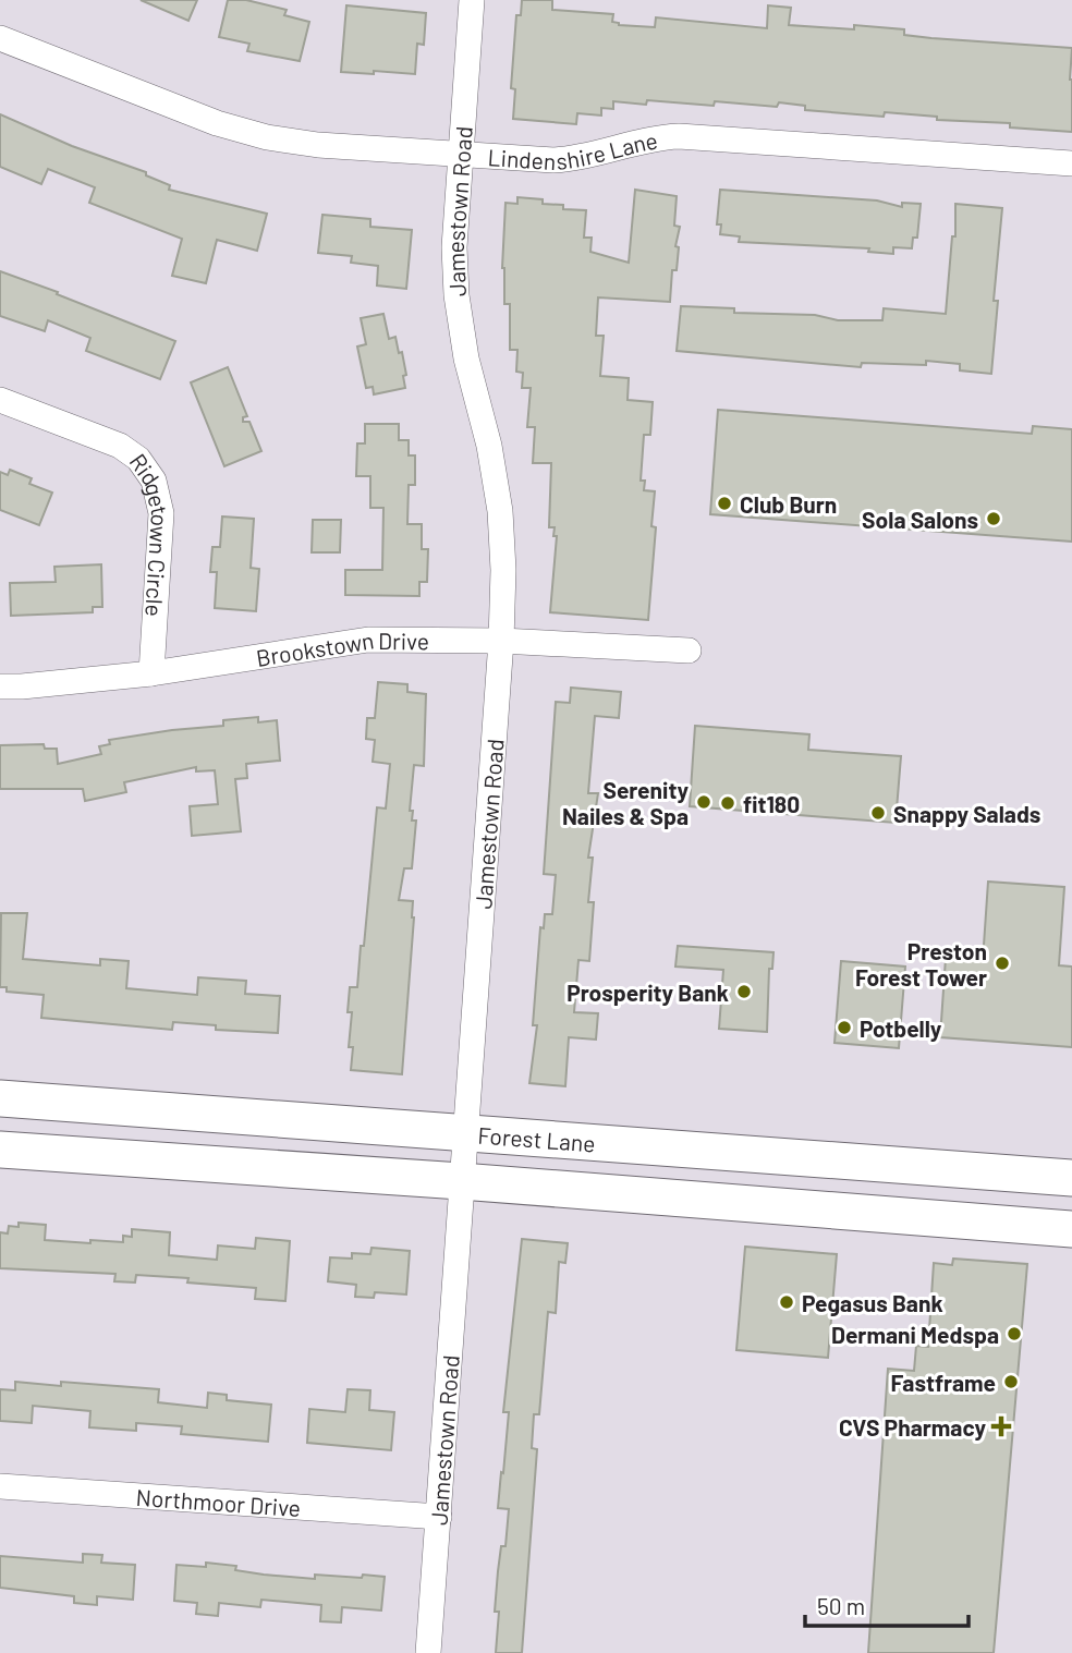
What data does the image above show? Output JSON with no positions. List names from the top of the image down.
{
  "streets": {
    "main road": ["Forest Lane"],
    "street": [
      "Lindenshire Lane",
      "Jamestown Road",
      "Ridgetown Circle",
      "Brookstown Drive",
      "Northmoor Drive"
    ]
  },
  "crossings": [
    ["Lindenshire Lane", "Jamestown Road"],
    ["Jamestown Road", "Brookstown Drive"],
    ["Jamestown Road", "Forest Lane"],
    ["Jamestown Road", "Northmoor Drive"],
    ["Ridgetown Circle", "Brookstown Drive"]
  ],
  "places": {
    "other": [
      "Club Burn",
      "Sola Salons",
      "Serenity Nailes & Spa",
      "fit180",
      "Snappy Salads",
      "Preston Forest Tower",
      "Prosperity Bank",
      "Potbelly",
      "Pegasus Bank",
      "Dermani Medspa",
      "Fastframe"
    ],
    "health": ["CVS Pharmacy"]
  },
  "scale_bar": "50 m"
}
